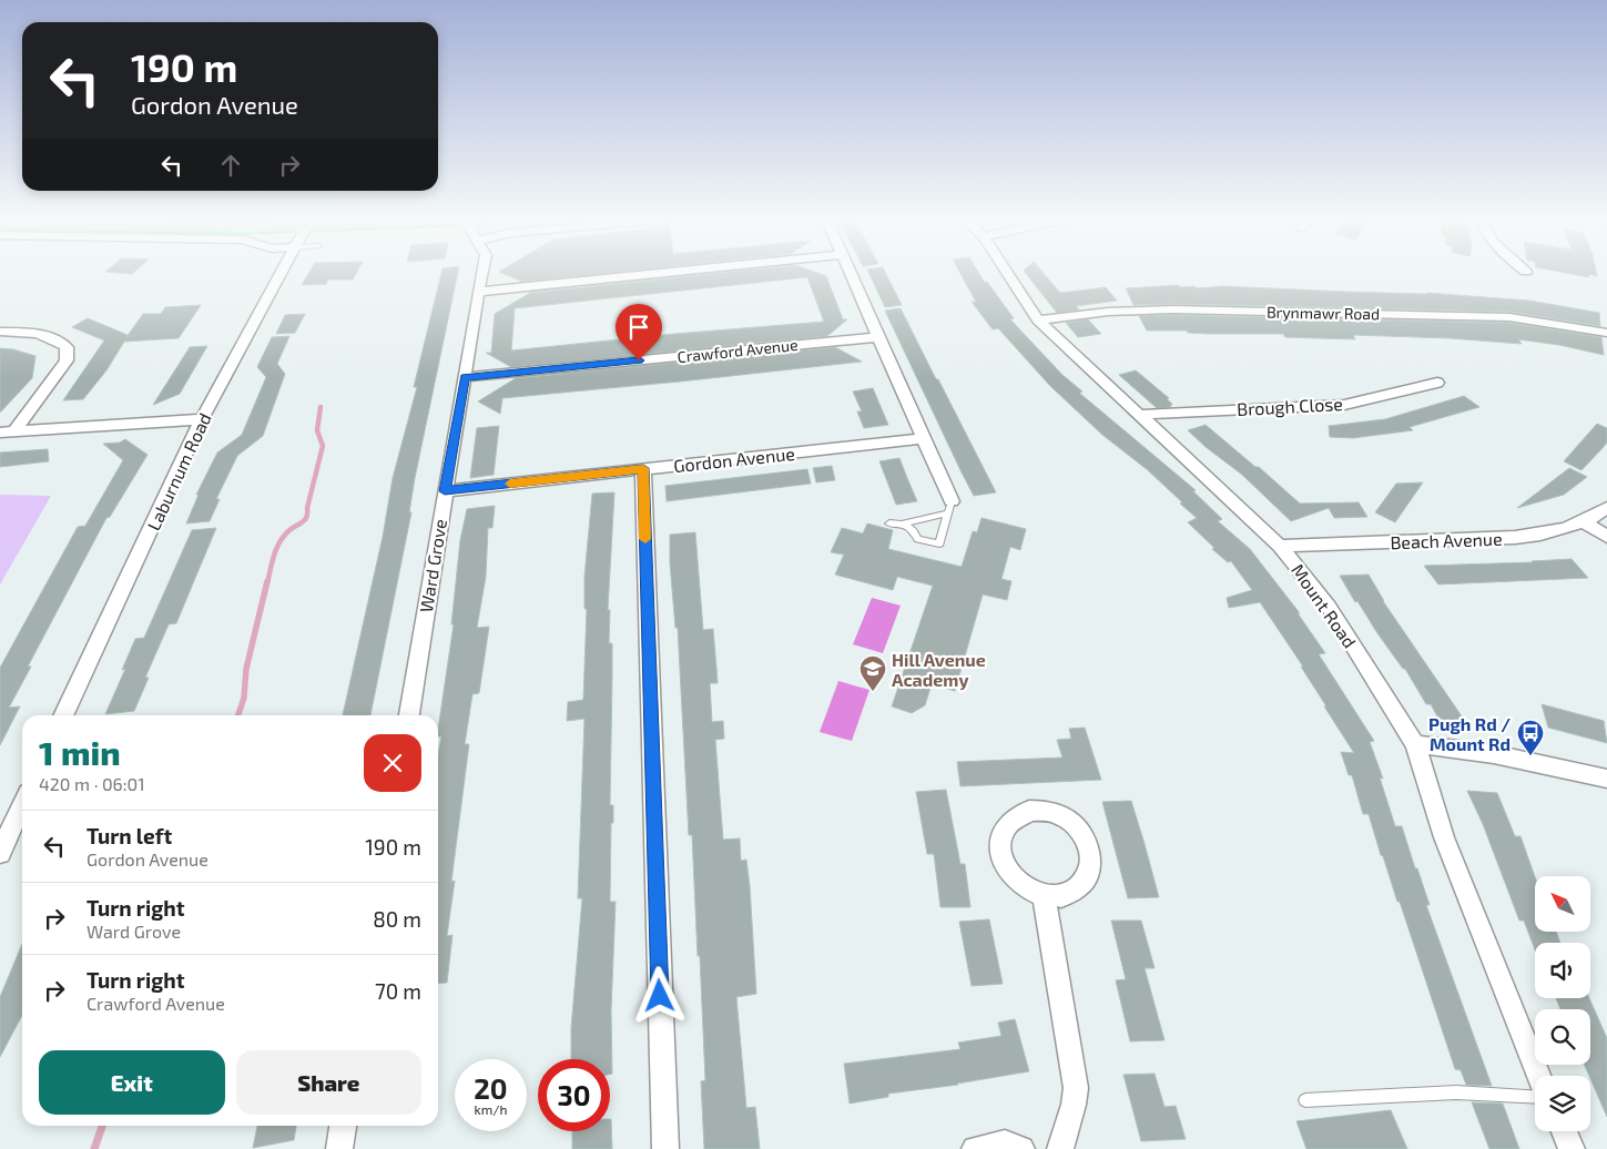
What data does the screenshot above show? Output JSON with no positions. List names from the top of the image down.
{
  "streets": {
    "street": [
      "Brynmawr Road",
      "Crawford Avenue",
      "Brough Close",
      "Gordon Avenue",
      "Laburnum Road",
      "Beach Avenue",
      "Ward Grove",
      "Mount Road"
    ]
  },
  "crossings": [
    ["Brynmawr Road", "Mount Road"],
    ["Crawford Avenue", "Ward Grove"],
    ["Brough Close", "Mount Road"],
    ["Gordon Avenue", "Ward Grove"],
    ["Beach Avenue", "Mount Road"]
  ],
  "places": {
    "school or university": ["Hill Avenue Academy"],
    "bus stop": ["Pugh Rd / Mount Rd"]
  },
  "north": "top left",
  "page": {
    "turn": ["190 m", "Gordon Avenue"],
    "heading": ["1 min", "420 m · 06:01"],
    "list": [
      {
        "name": "Turn left",
        "note": "Gordon Avenue",
        "value": "190 m"
      },
      {
        "name": "Turn right",
        "note": "Ward Grove",
        "value": "80 m"
      },
      {
        "name": "Turn right",
        "note": "Crawford Avenue",
        "value": "70 m"
      }
    ],
    "buttons": ["Exit", "Share"],
    "speed": "20 km/h",
    "limit": "30"
  }
}
